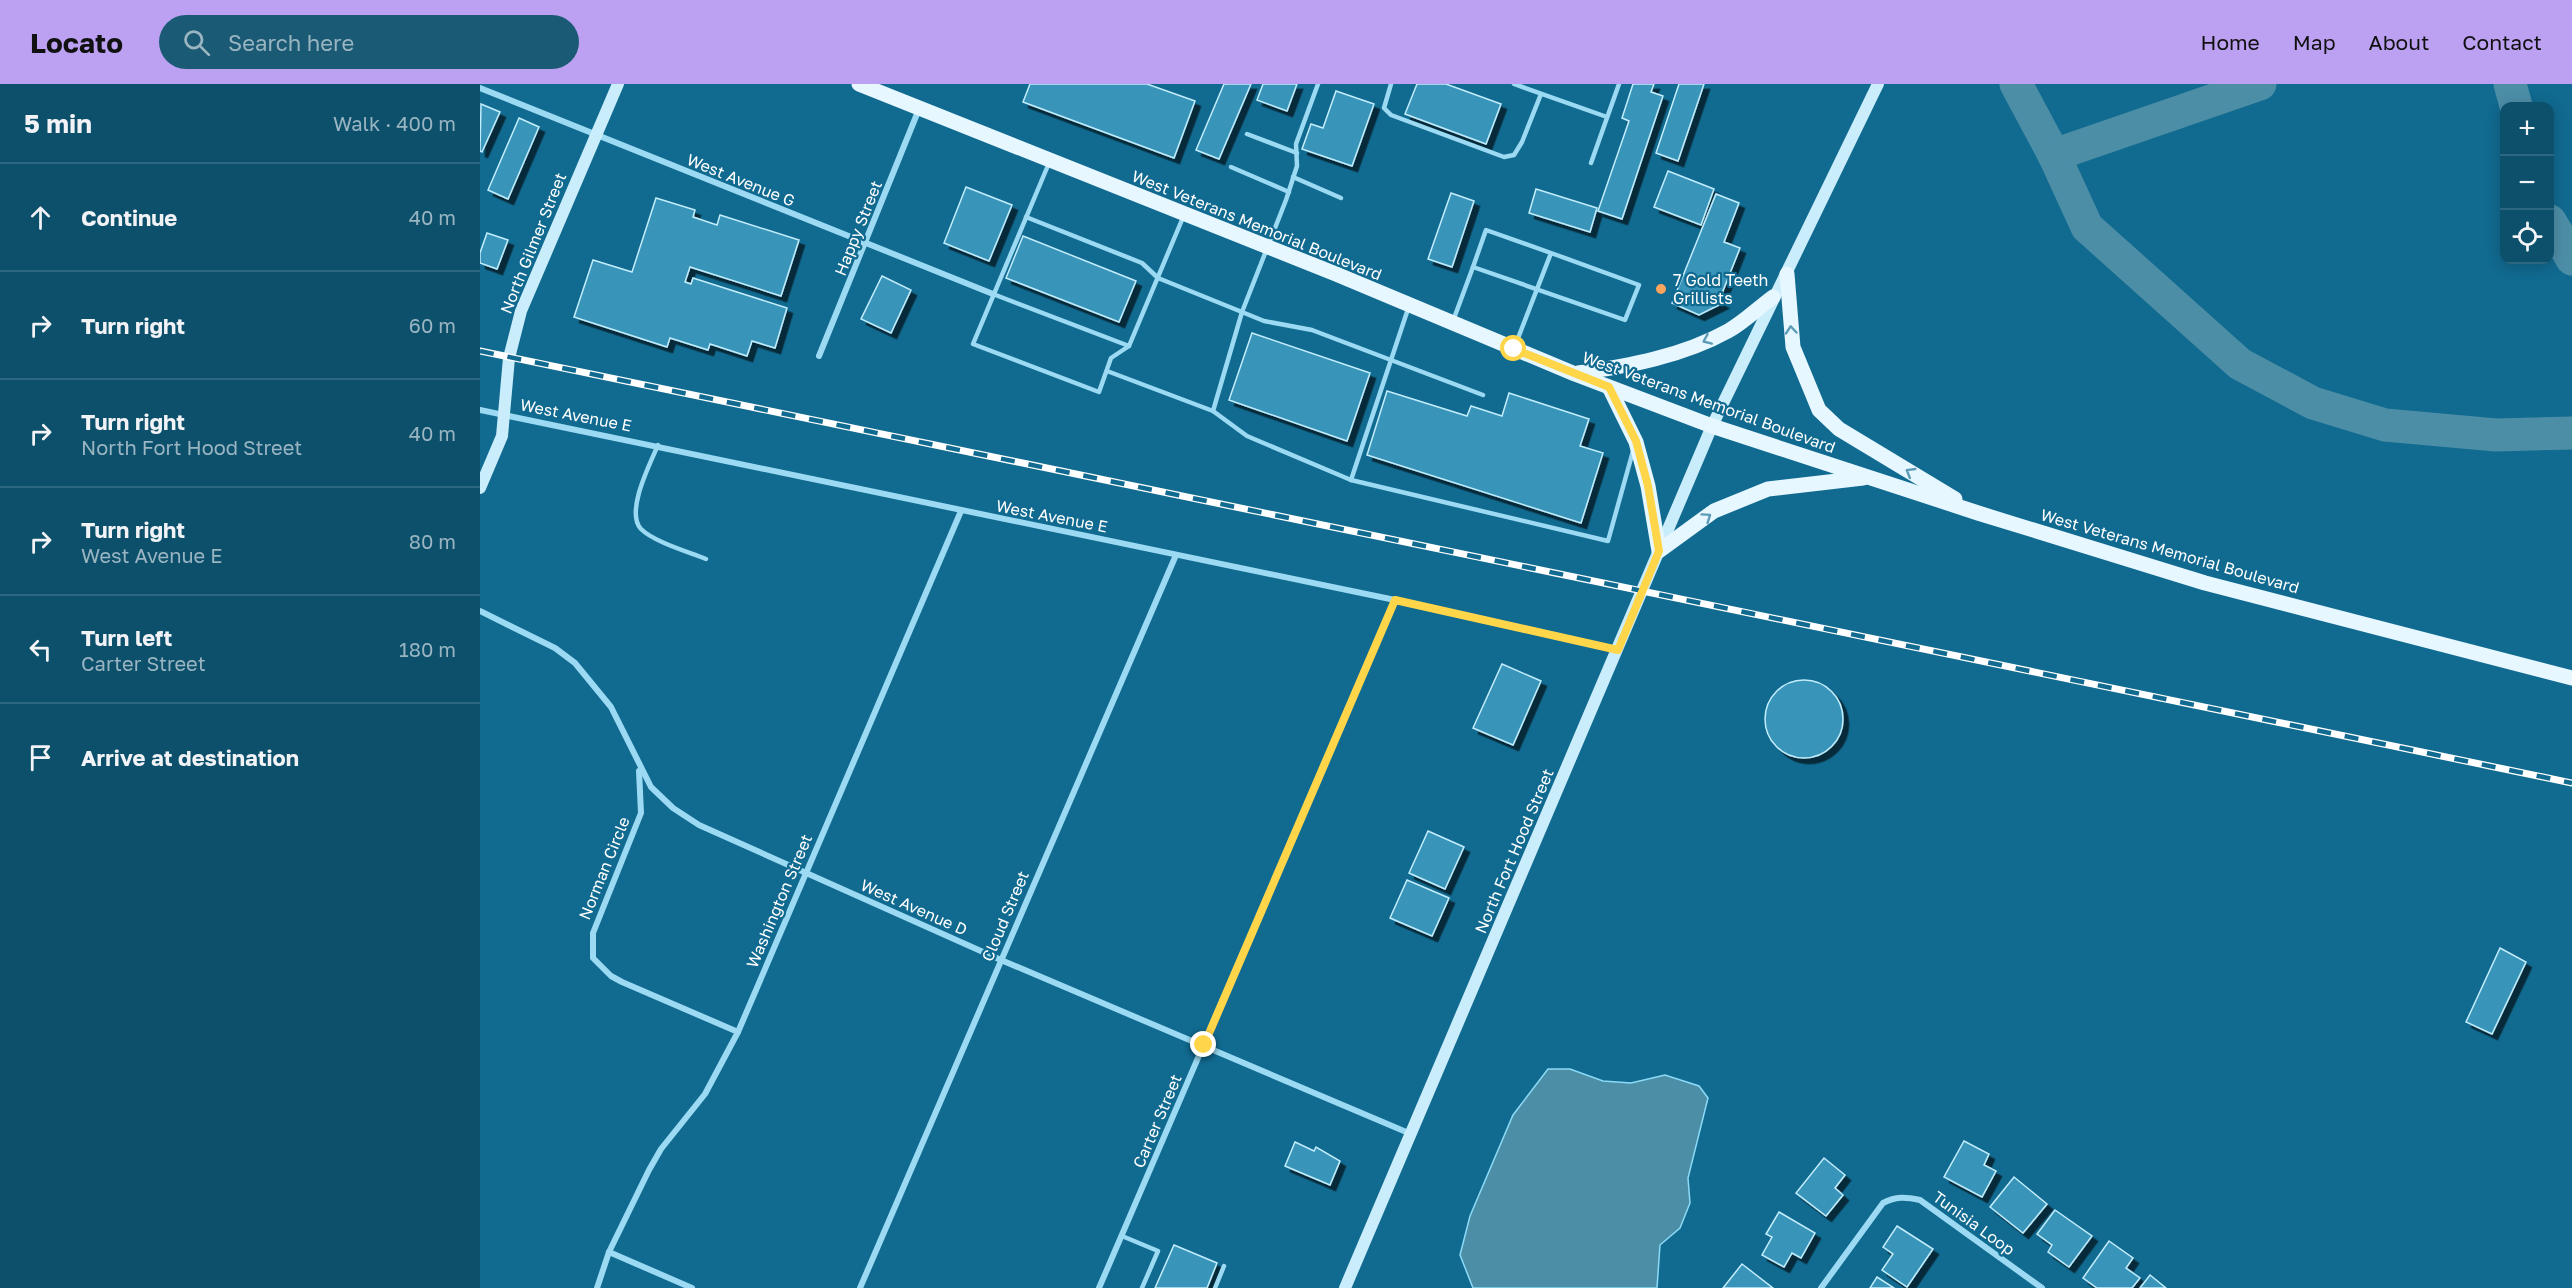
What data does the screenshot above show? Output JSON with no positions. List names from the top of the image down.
{
  "streets": {
    "main road": ["West Veterans Memorial Boulevard", "North Gilmer Street", "North Fort Hood Street"],
    "street": [
      "West Avenue G",
      "Happy Street",
      "West Avenue E",
      "Norman Circle",
      "Washington Street",
      "West Avenue D",
      "Cloud Street",
      "Carter Street",
      "Tunisia Loop"
    ]
  },
  "crossings": [
    ["West Avenue G", "Happy Street"],
    ["West Avenue G", "North Gilmer Street"],
    ["West Veterans Memorial Boulevard", "Happy Street"],
    ["West Veterans Memorial Boulevard", "North Fort Hood Street"],
    ["North Gilmer Street", "West Avenue E"],
    ["West Avenue E", "North Fort Hood Street"],
    ["West Avenue E", "Washington Street"],
    ["West Avenue E", "Cloud Street"],
    ["West Avenue E", "Carter Street"],
    ["North Fort Hood Street", "West Avenue D"],
    ["Norman Circle", "Washington Street"],
    ["Norman Circle", "West Avenue D"],
    ["Washington Street", "West Avenue D"],
    ["West Avenue D", "Cloud Street"],
    ["West Avenue D", "Carter Street"]
  ],
  "places": ["7 Gold Teeth Grillists"],
  "page": {
    "header": "Locato",
    "search": "Search here",
    "nav": [
      "Home",
      "Map",
      "About",
      "Contact"
    ],
    "heading": ["5 min", "Walk · 400 m"],
    "map_buttons": ["+", "−"],
    "list": [
      ["Continue", "40 m"],
      ["Turn right", "60 m"],
      ["Turn right", "North Fort Hood Street", "40 m"],
      ["Turn right", "West Avenue E", "80 m"],
      ["Turn left", "Carter Street", "180 m"],
      "Arrive at destination"
    ]
  }
}
